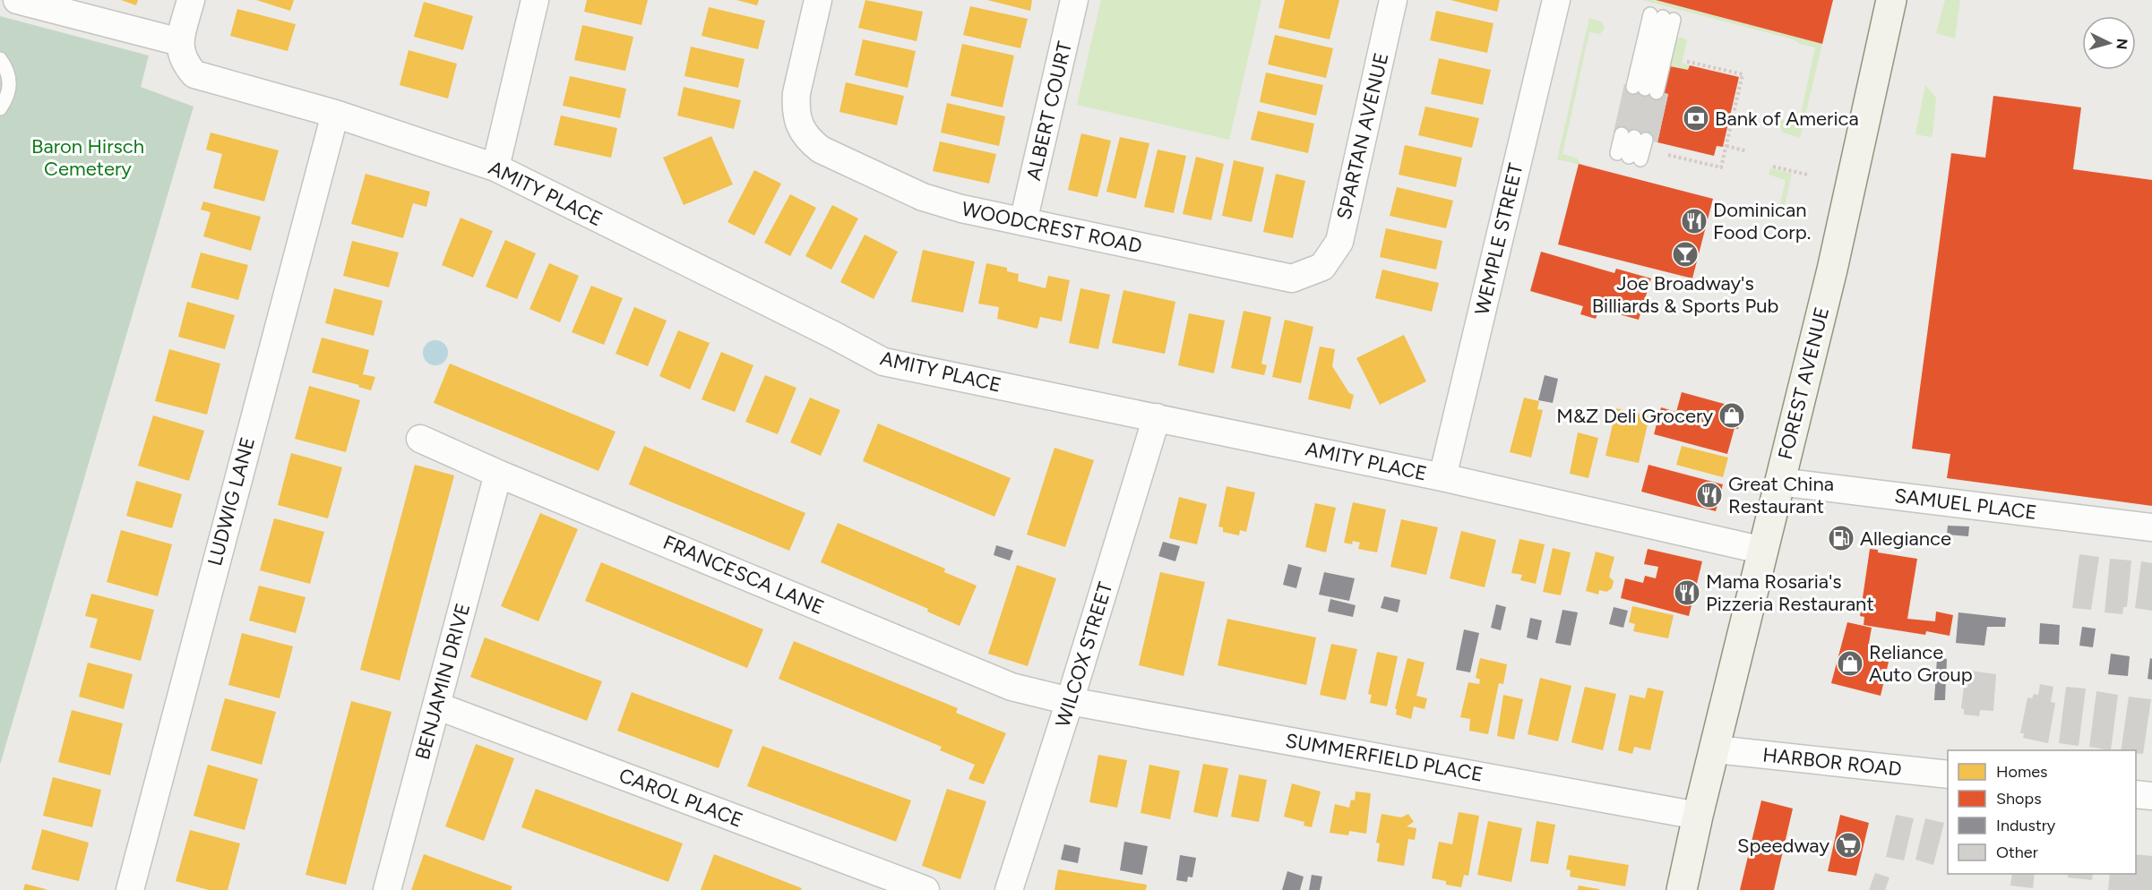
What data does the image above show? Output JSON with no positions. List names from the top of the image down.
{
  "streets": {
    "main road": ["FOREST AVENUE"],
    "street": [
      "ALBERT COURT",
      "SPARTAN AVENUE",
      "AMITY PLACE",
      "WOODCREST ROAD",
      "WEMPLE STREET",
      "LUDWIG LANE",
      "SAMUEL PLACE",
      "FRANCESCA LANE",
      "WILCOX STREET",
      "BENJAMIN DRIVE",
      "SUMMERFIELD PLACE",
      "HARBOR ROAD",
      "CAROL PLACE"
    ]
  },
  "crossings": [
    ["ALBERT COURT", "WOODCREST ROAD"],
    ["SPARTAN AVENUE", "WOODCREST ROAD"],
    ["AMITY PLACE", "WEMPLE STREET"],
    ["AMITY PLACE", "FOREST AVENUE"],
    ["AMITY PLACE", "LUDWIG LANE"],
    ["AMITY PLACE", "WILCOX STREET"],
    ["FOREST AVENUE", "SAMUEL PLACE"],
    ["FOREST AVENUE", "SUMMERFIELD PLACE"],
    ["FOREST AVENUE", "HARBOR ROAD"],
    ["FRANCESCA LANE", "WILCOX STREET"],
    ["FRANCESCA LANE", "BENJAMIN DRIVE"],
    ["FRANCESCA LANE", "SUMMERFIELD PLACE"],
    ["WILCOX STREET", "SUMMERFIELD PLACE"],
    ["BENJAMIN DRIVE", "CAROL PLACE"]
  ],
  "parks": ["Baron Hirsch Cemetery"],
  "places": {
    "bank": ["Bank of America"],
    "restaurant": ["Dominican Food Corp.", "Great China Restaurant", "Mama Rosaria's Pizzeria Restaurant"],
    "bar": ["Joe Broadway's Billiards & Sports Pub"],
    "shop": ["M&Z Deli Grocery", "Reliance Auto Group"],
    "fuel station": ["Allegiance"],
    "supermarket": ["Speedway"]
  },
  "legend": [
    "Homes",
    "Shops",
    "Industry",
    "Other"
  ],
  "north": "right"
}
